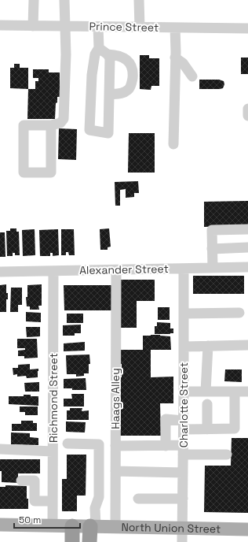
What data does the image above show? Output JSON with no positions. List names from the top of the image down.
{
  "streets": {
    "main road": ["North Union Street"],
    "street": [
      "Prince Street",
      "Alexander Street",
      "Richmond Street",
      "Haags Alley",
      "Charlotte Street"
    ]
  },
  "crossings": [
    ["Alexander Street", "Richmond Street"],
    ["Alexander Street", "Haags Alley"],
    ["Alexander Street", "Charlotte Street"],
    ["Richmond Street", "North Union Street"],
    ["Haags Alley", "North Union Street"],
    ["Charlotte Street", "North Union Street"]
  ],
  "scale_bar": "50 m"
}
